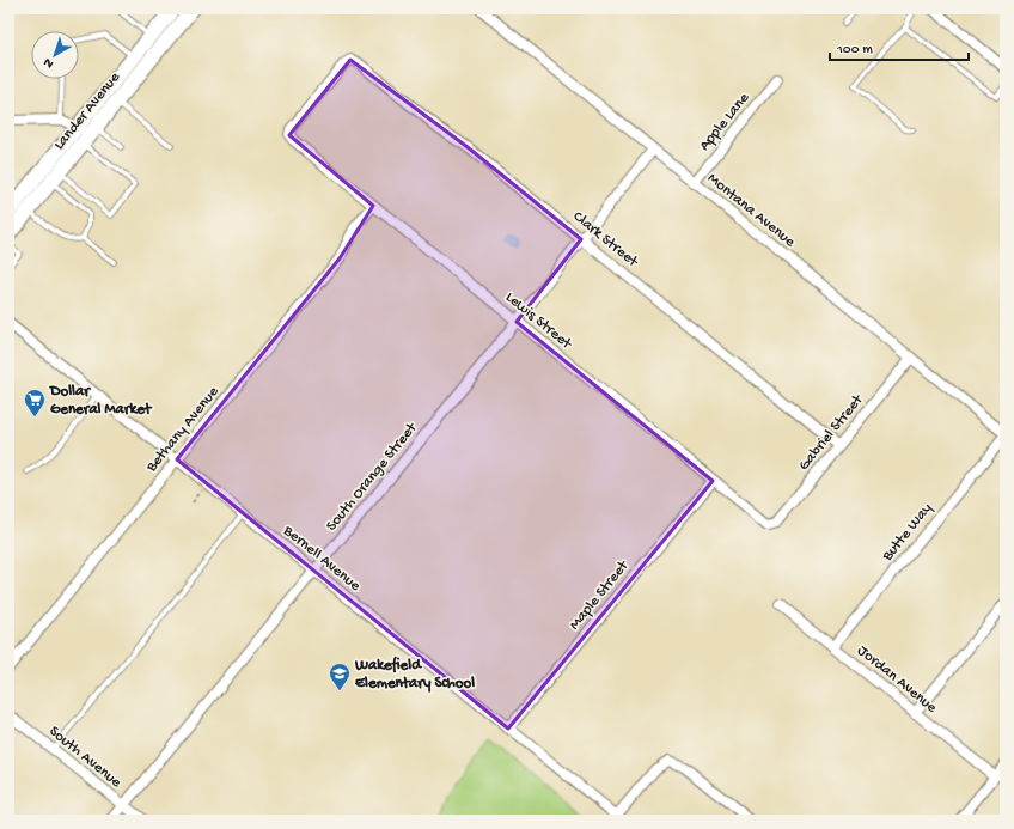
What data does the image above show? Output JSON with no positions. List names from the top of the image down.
{
  "streets": {
    "main road": ["Lander Avenue"],
    "street": [
      "Apple Lane",
      "Montana Avenue",
      "Clark Street",
      "Lewis Street",
      "Bethany Avenue",
      "Gabriel Street",
      "South Orange Street",
      "Butte Way",
      "Bernell Avenue",
      "Maple Street",
      "Jordan Avenue",
      "South Avenue"
    ]
  },
  "crossings": [
    ["Apple Lane", "Montana Avenue"],
    ["Montana Avenue", "Gabriel Street"],
    ["Montana Avenue", "South Orange Street"],
    ["Montana Avenue", "Butte Way"],
    ["Clark Street", "Lewis Street"],
    ["Clark Street", "Gabriel Street"],
    ["Clark Street", "South Orange Street"],
    ["Lewis Street", "Bethany Avenue"],
    ["Lewis Street", "Gabriel Street"],
    ["Lewis Street", "South Orange Street"],
    ["Lewis Street", "Maple Street"],
    ["Bethany Avenue", "Bernell Avenue"],
    ["South Orange Street", "Bernell Avenue"],
    ["South Orange Street", "South Avenue"],
    ["Butte Way", "Jordan Avenue"],
    ["Bernell Avenue", "Maple Street"]
  ],
  "places": {
    "supermarket": ["Dollar General Market"],
    "school or university": ["Wakefield Elementary School"]
  },
  "scale_bar": "100 m",
  "north": "bottom left"
}
